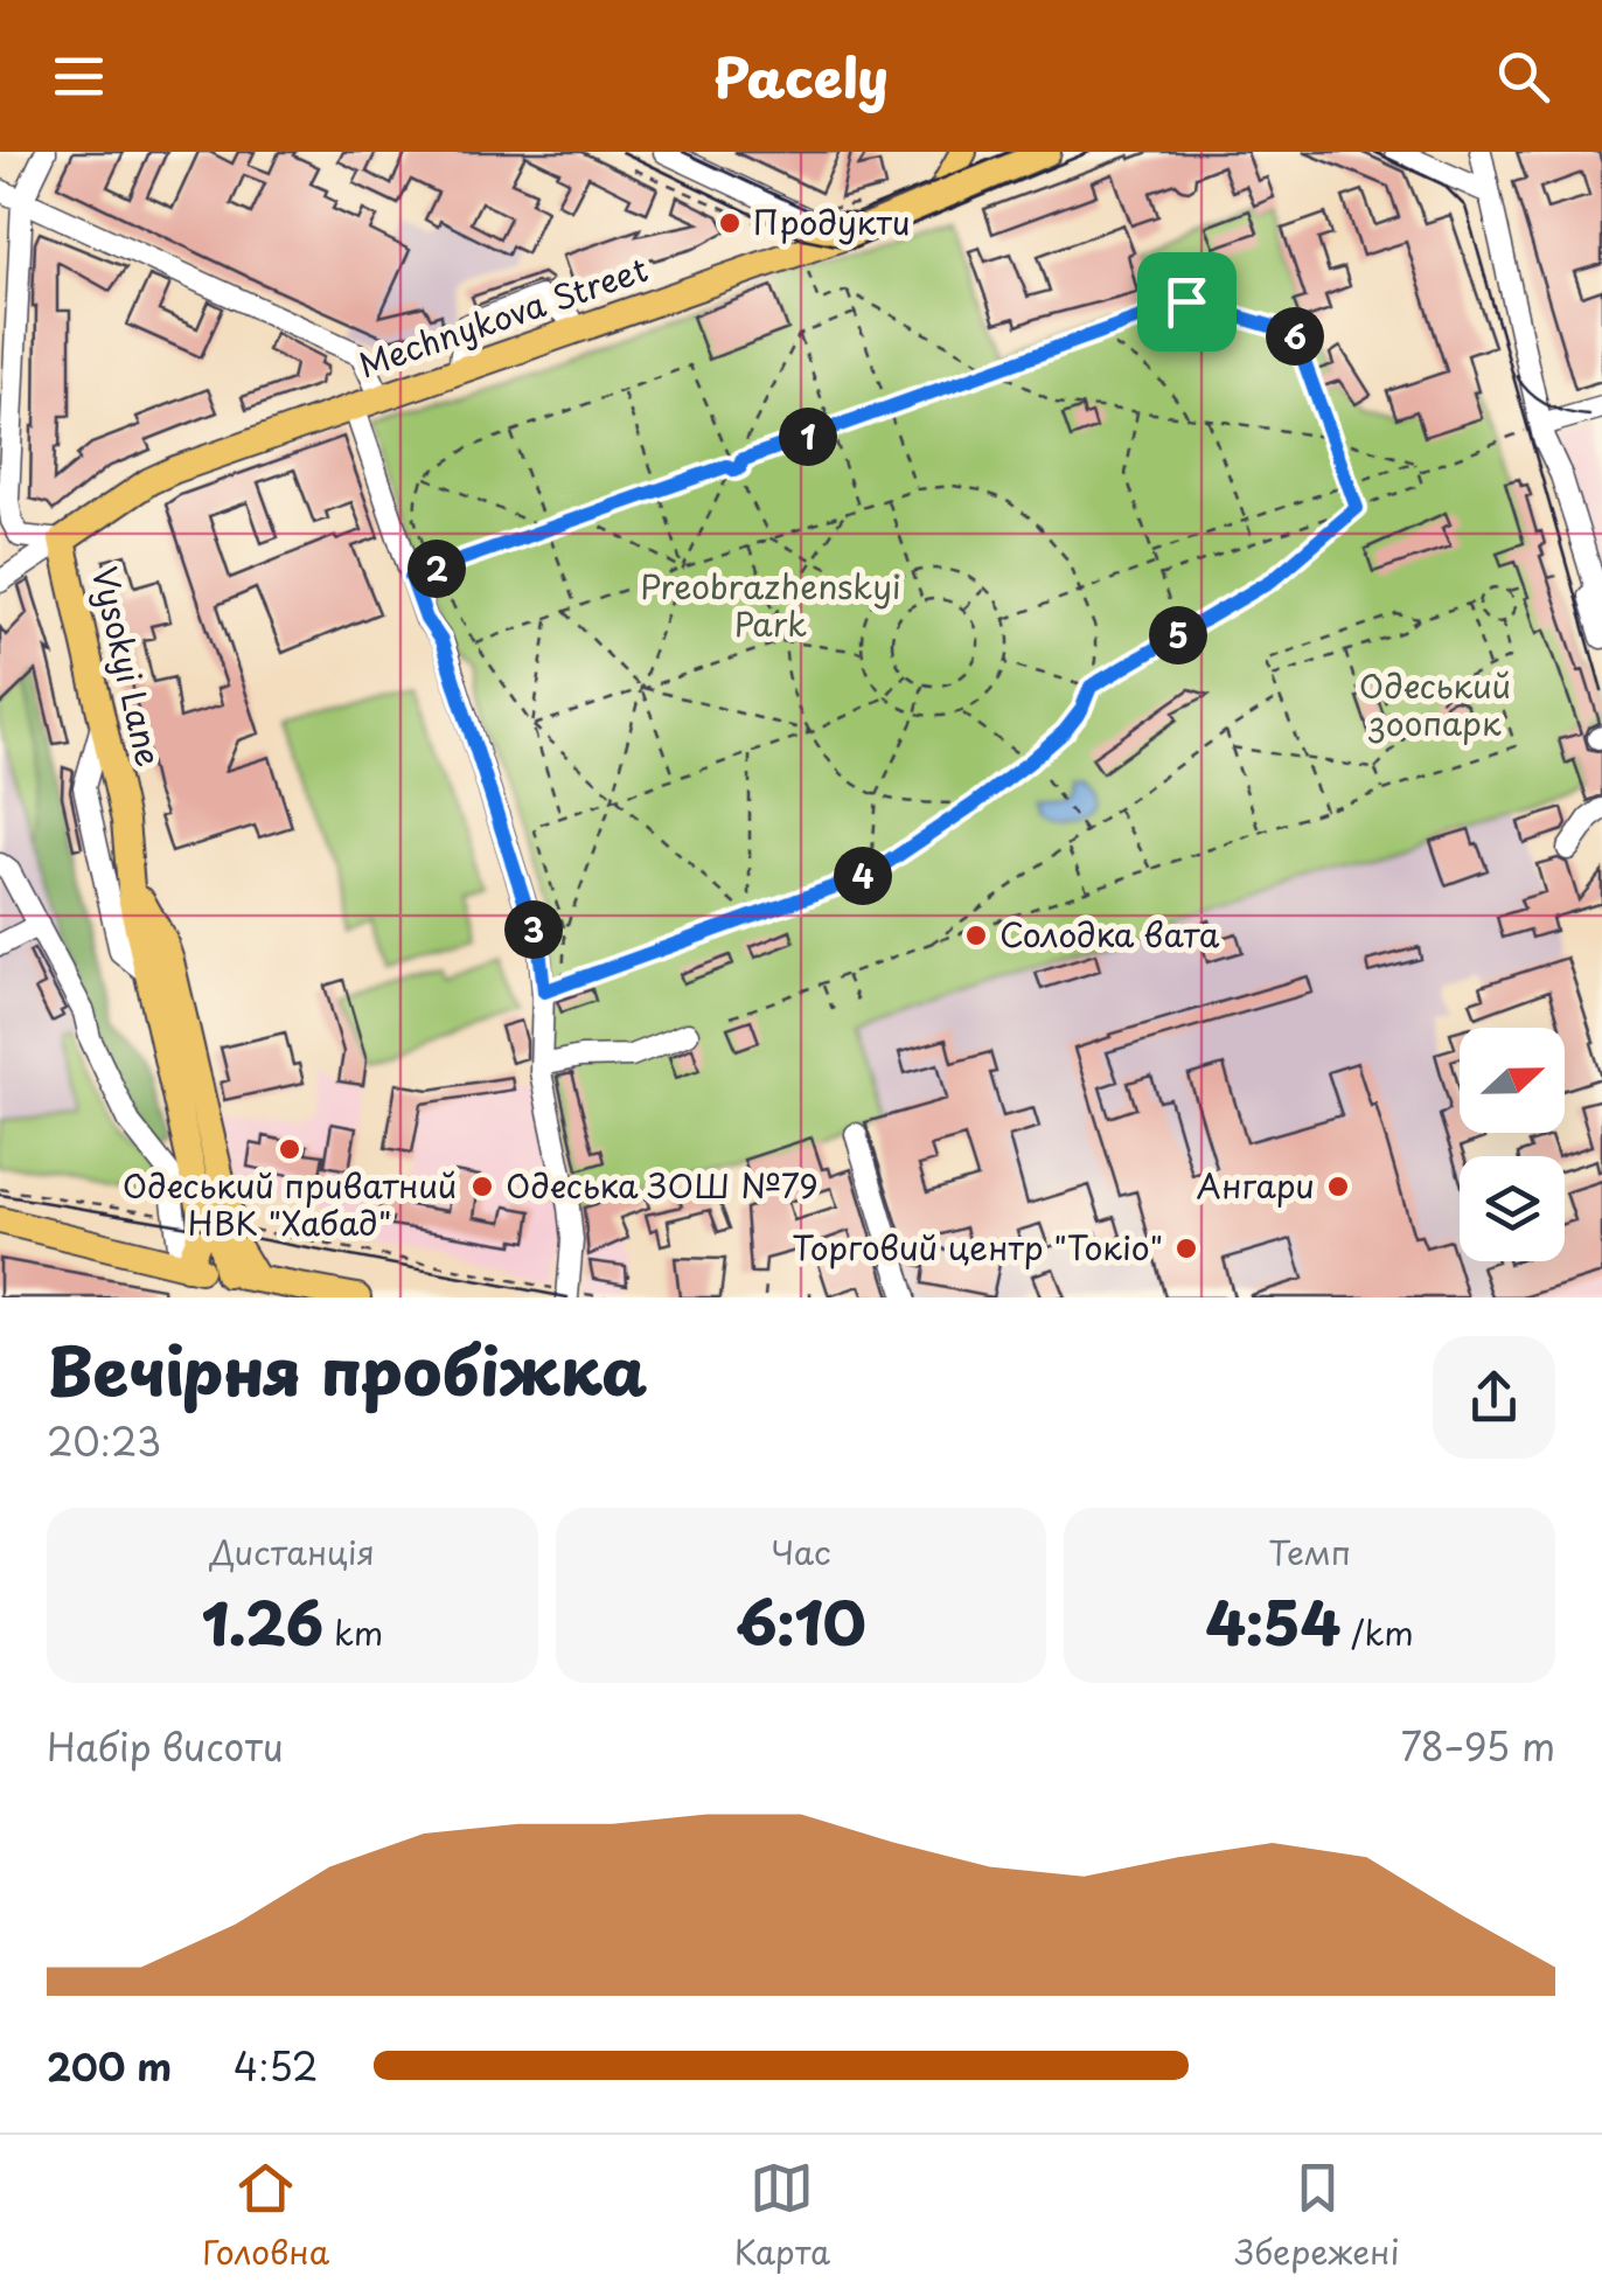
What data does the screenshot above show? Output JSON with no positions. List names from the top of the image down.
{
  "streets": {
    "main road": ["Mechnykova Street", "Vysokyi Lane"]
  },
  "crossings": [
    ["Mechnykova Street", "Vysokyi Lane"]
  ],
  "parks": ["Preobrazhenskyi Park", "Одеський зоопарк"],
  "places": [
    "Продукти",
    "Солодка вата",
    "Одеський приватний НВК \"Хабад\"",
    "Одеська ЗОШ №79",
    "Ангари",
    "Торговий центр \"Токіо\""
  ],
  "north": "right",
  "page": {
    "header": "Pacely",
    "pins": [
      "6",
      "1",
      "2",
      "5",
      "4",
      "3"
    ],
    "heading": ["Вечірня пробіжка", "20:23"],
    "stats": [
      ["Дистанція", "1.26 km"],
      ["Час", "6:10"],
      ["Темп", "4:54 /km"]
    ],
    "chart": ["Набір висоти", "78–95 m"],
    "list": [
      {
        "name": "200 m",
        "note": "4:52"
      }
    ],
    "tabs": ["Головна", "Карта", "Збережені"]
  }
}
